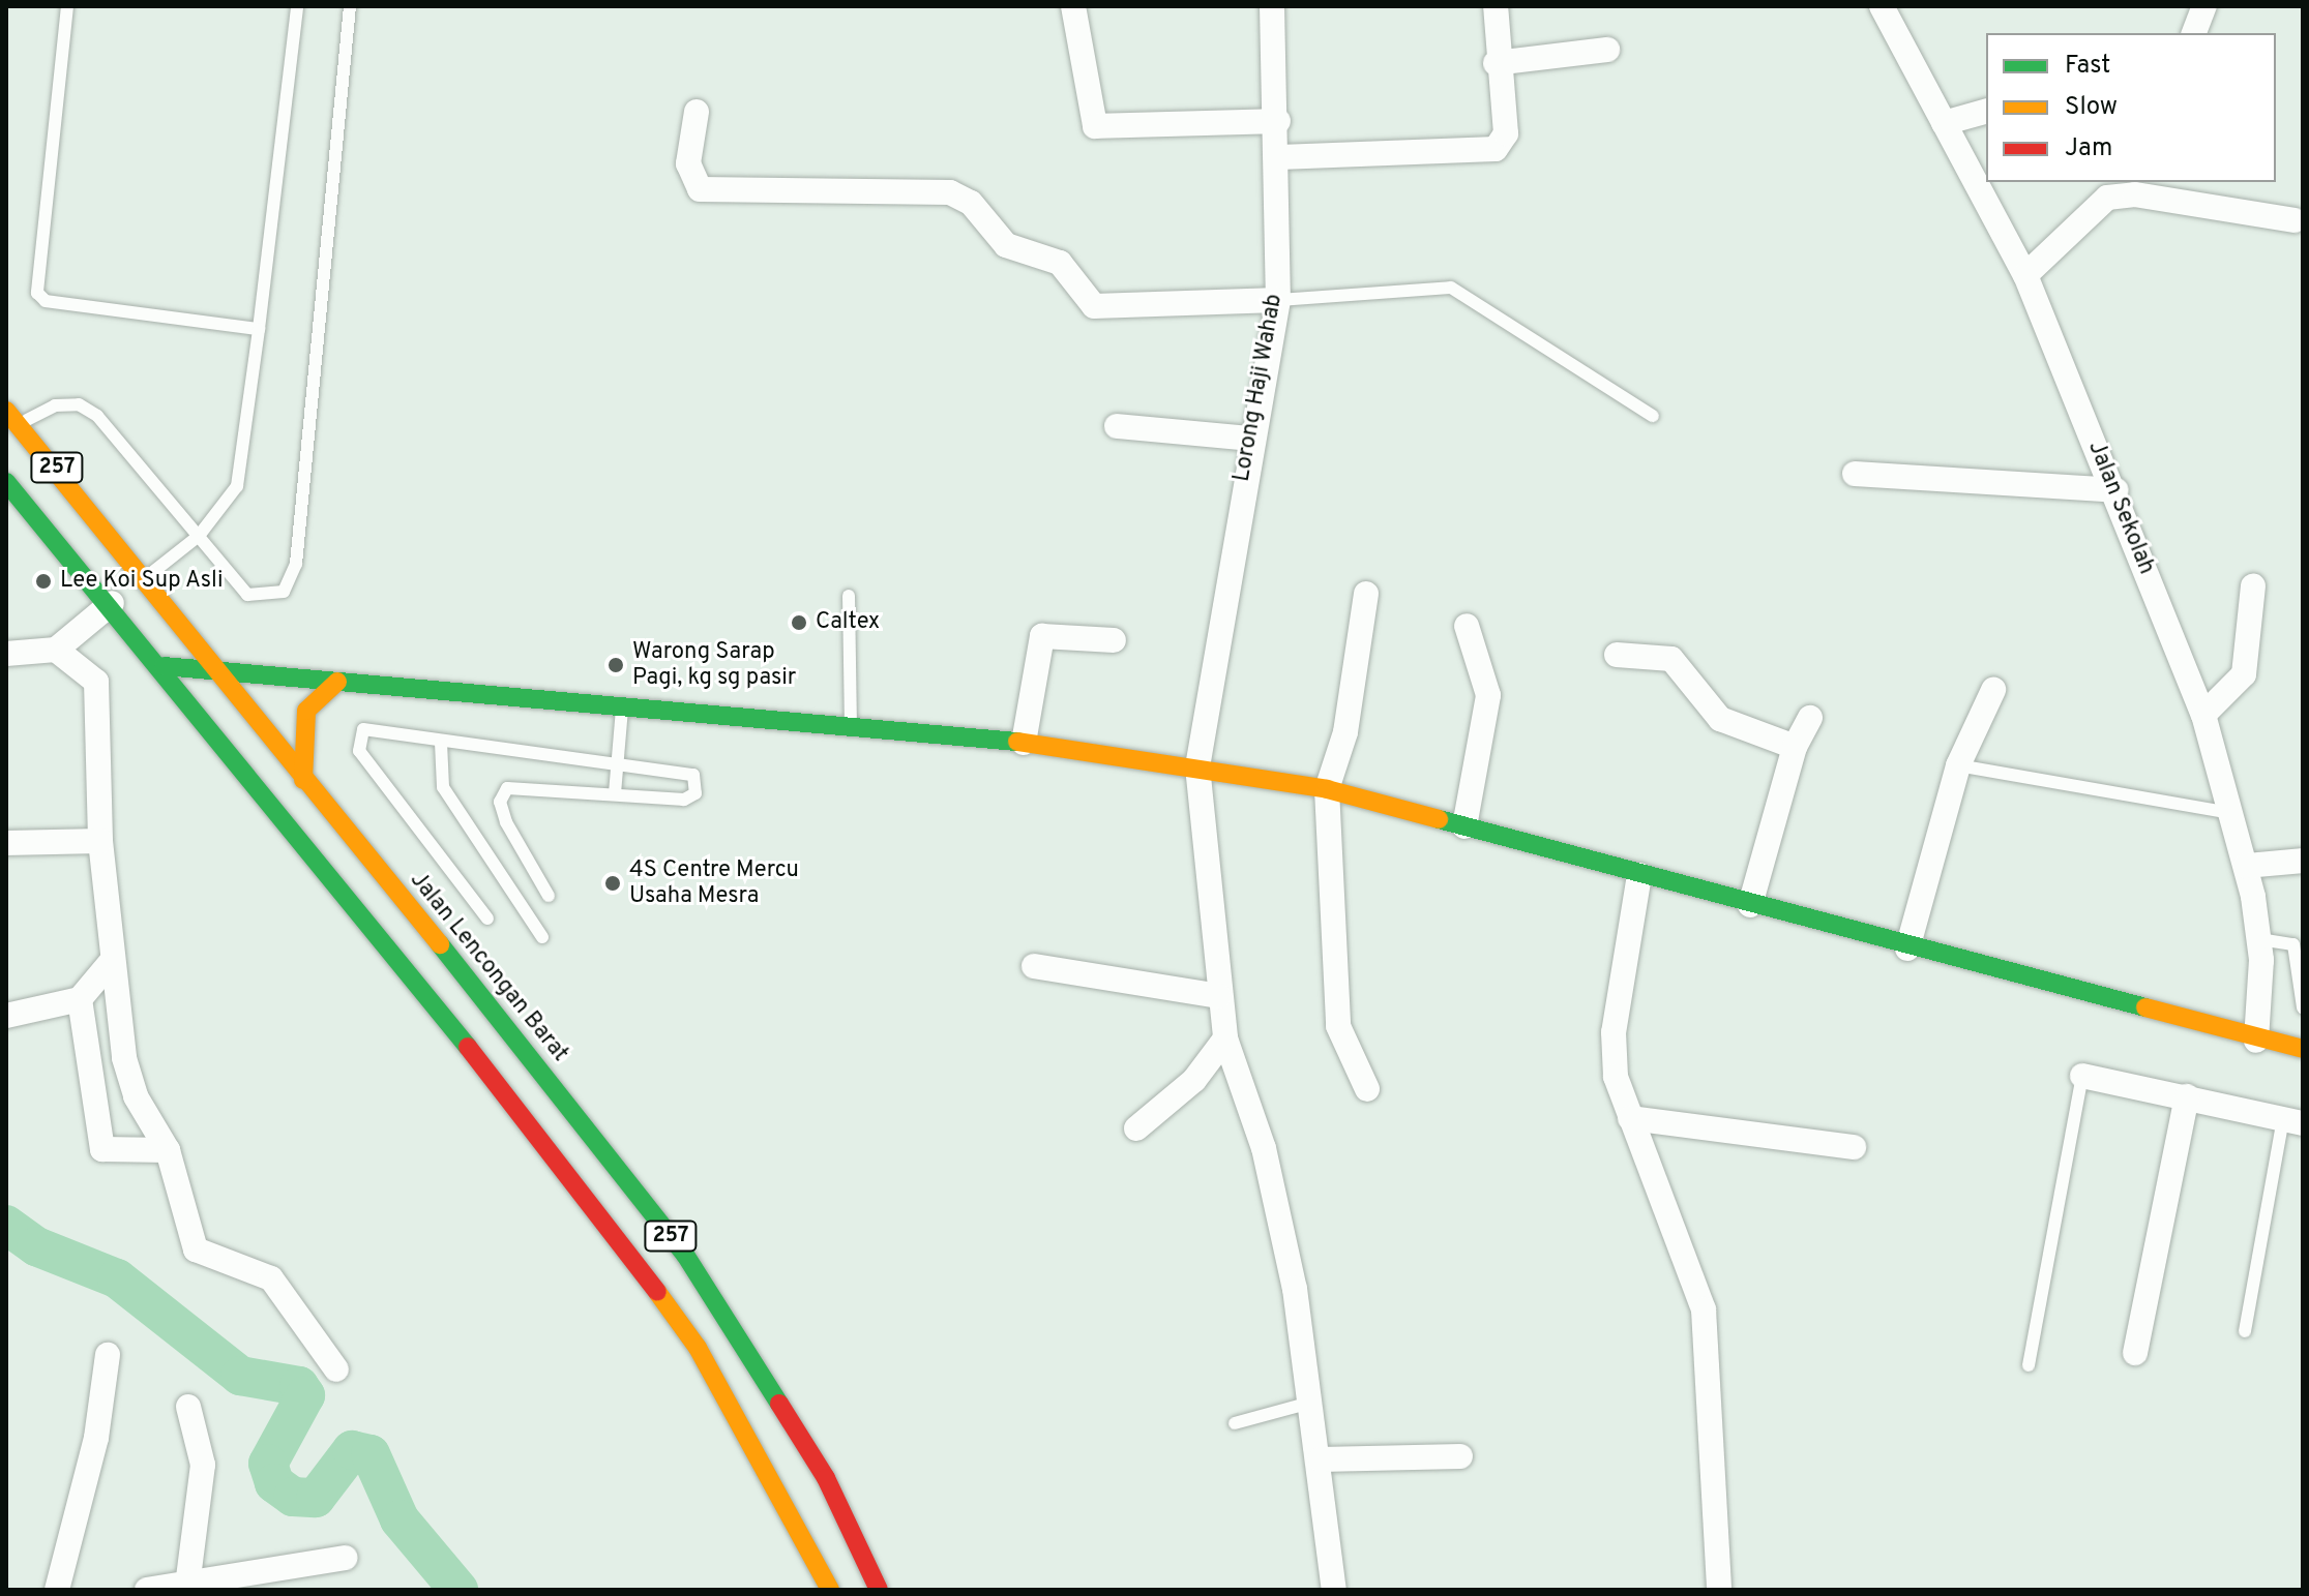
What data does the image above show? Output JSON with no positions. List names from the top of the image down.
{
  "streets": {
    "main road": ["257", "Jalan Lencongan Barat"],
    "street": ["Lorong Haji Wahab", "Jalan Sekolah"]
  },
  "places": [
    "Lee Koi Sup Asli",
    "Caltex",
    "Warong Sarap Pagi, kg sg pasir",
    "4S Centre Mercu Usaha Mesra"
  ],
  "legend": ["Fast", "Slow", "Jam"]
}
